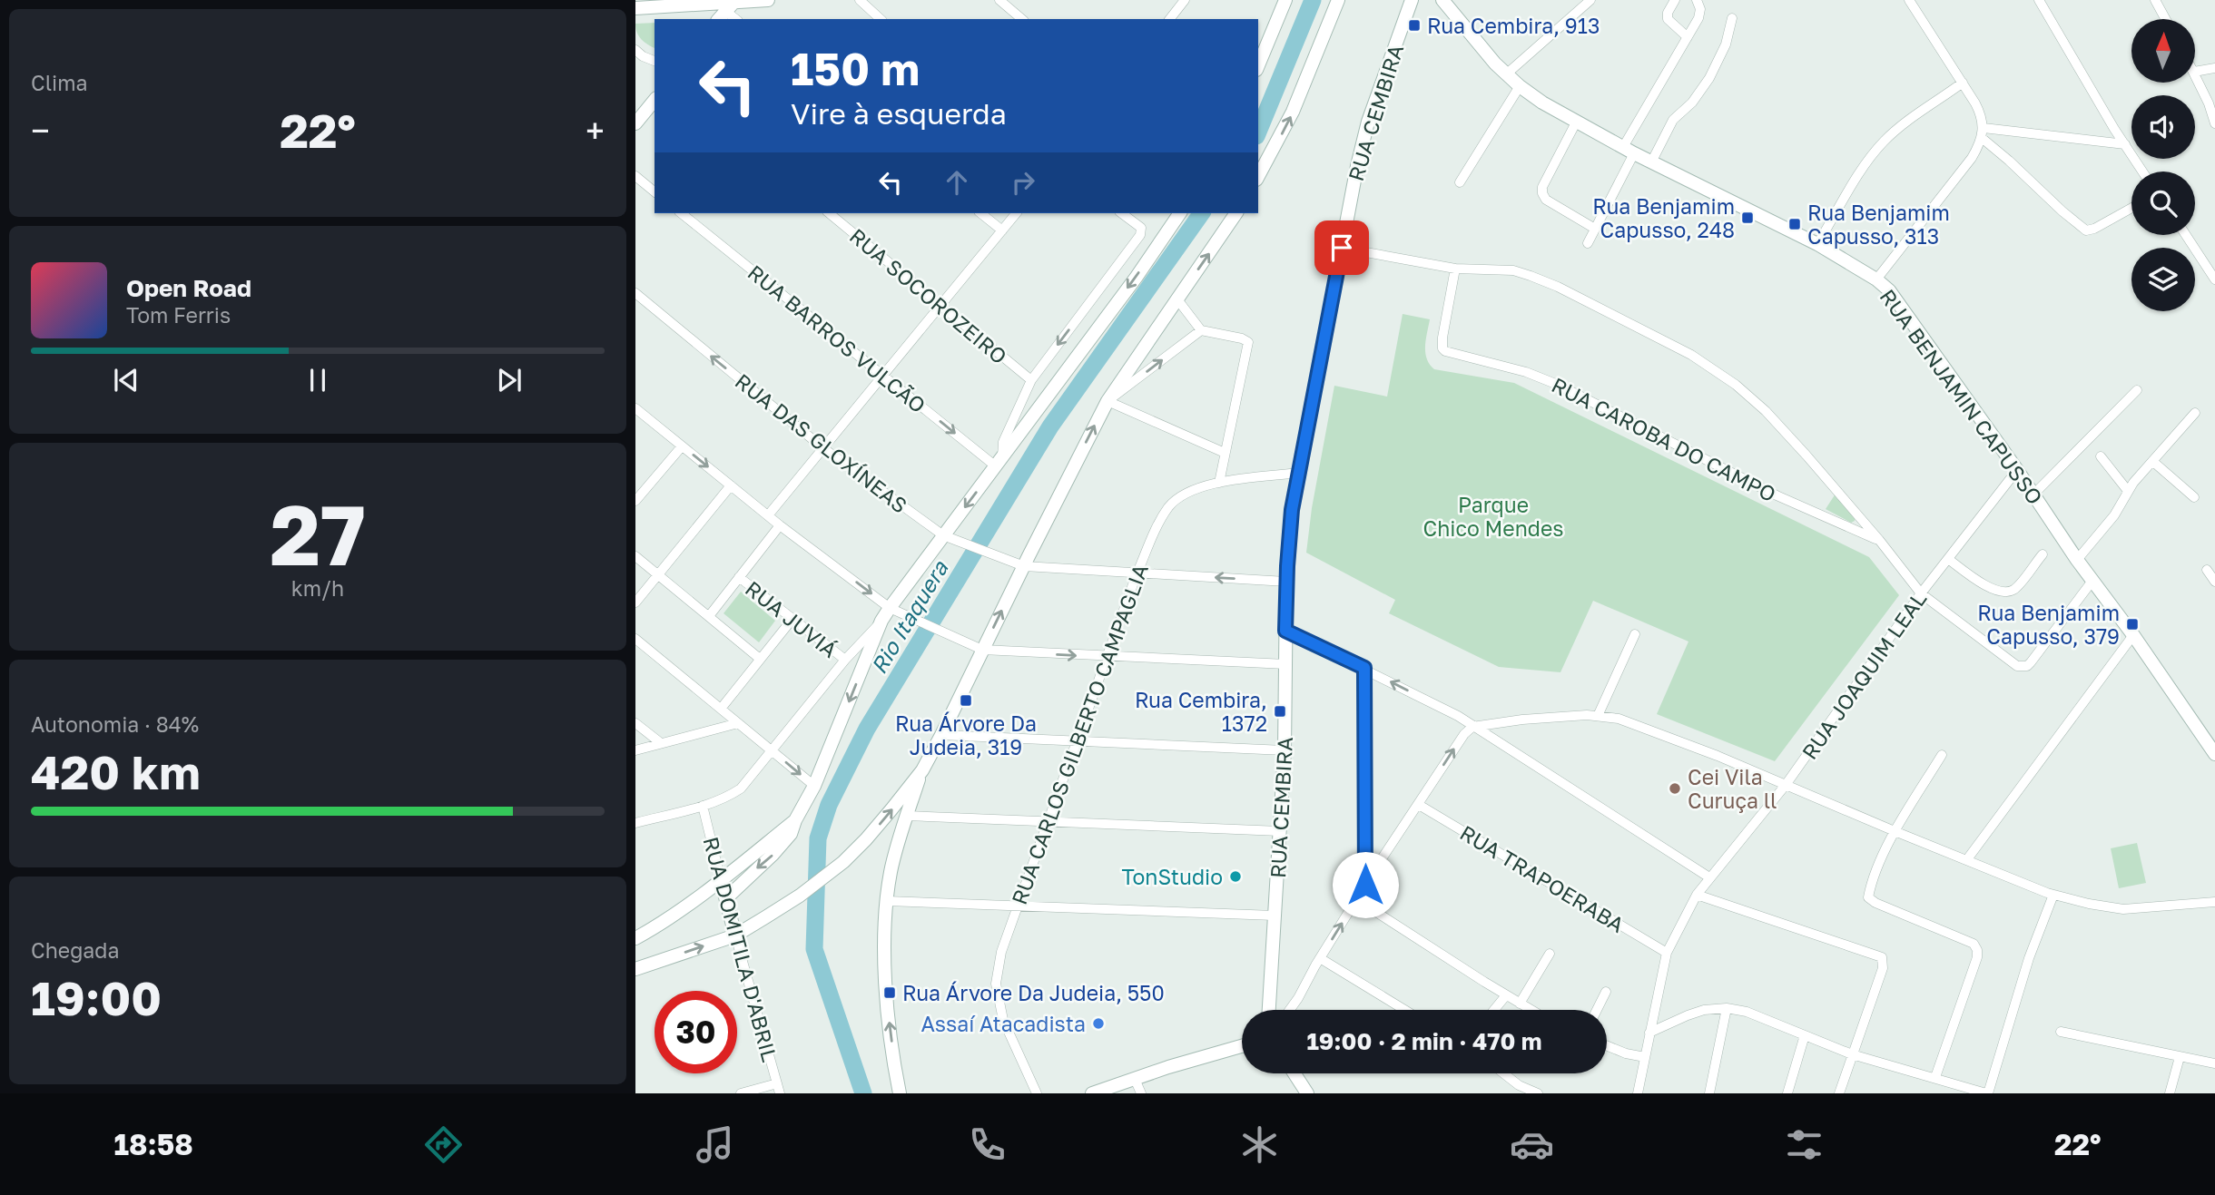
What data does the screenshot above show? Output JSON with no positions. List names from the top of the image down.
{
  "streets": {
    "street": [
      "RUA CEMBIRA",
      "RUA SOCOROZEIRO",
      "RUA BARROS VULCÃO",
      "RUA BENJAMIN CAPUSSO",
      "RUA CAROBA DO CAMPO",
      "RUA DAS GLOXÍNEAS",
      "RUA JUVIÁ",
      "RUA JOAQUIM LEAL",
      "RUA CARLOS GILBERTO CAMPAGLIA",
      "RUA TRAPOERABA",
      "RUA DOMITILA D'ABRIL"
    ]
  },
  "crossings": [
    ["RUA CEMBIRA", "RUA DAS GLOXÍNEAS"],
    ["RUA CEMBIRA", "RUA CARLOS GILBERTO CAMPAGLIA"],
    ["RUA BENJAMIN CAPUSSO", "RUA JOAQUIM LEAL"],
    ["RUA DAS GLOXÍNEAS", "RUA CARLOS GILBERTO CAMPAGLIA"],
    ["RUA JOAQUIM LEAL", "RUA TRAPOERABA"]
  ],
  "one_way": ["RUA BARROS VULCÃO", "RUA DAS GLOXÍNEAS"],
  "water": ["Rio Itaquera"],
  "parks": ["Parque Chico Mendes"],
  "places": {
    "transit": [
      "Rua Cembira, 913",
      "Rua Benjamim Capusso, 248",
      "Rua Benjamim Capusso, 313",
      "Rua Benjamim Capusso, 379",
      "Rua Árvore Da Judeia, 319",
      "Rua Cembira, 1372",
      "Rua Árvore Da Judeia, 550"
    ],
    "other": ["Cei Vila Curuça ll", "TonStudio", "Assaí Atacadista"]
  },
  "north": "top",
  "page": {
    "tile": [
      "Clima",
      ["27", "km/h"],
      ["Autonomia · 84%", "420 km"],
      ["Chegada", "19:00"]
    ],
    "turn": ["150 m", "Vire à esquerda"],
    "heat": ["−", "22°", "+"],
    "song": ["Open Road", "Tom Ferris"],
    "limit": "30",
    "trip": "19:00 · 2 min · 470 m",
    "tabs": ["18:58", "22°"]
  }
}
